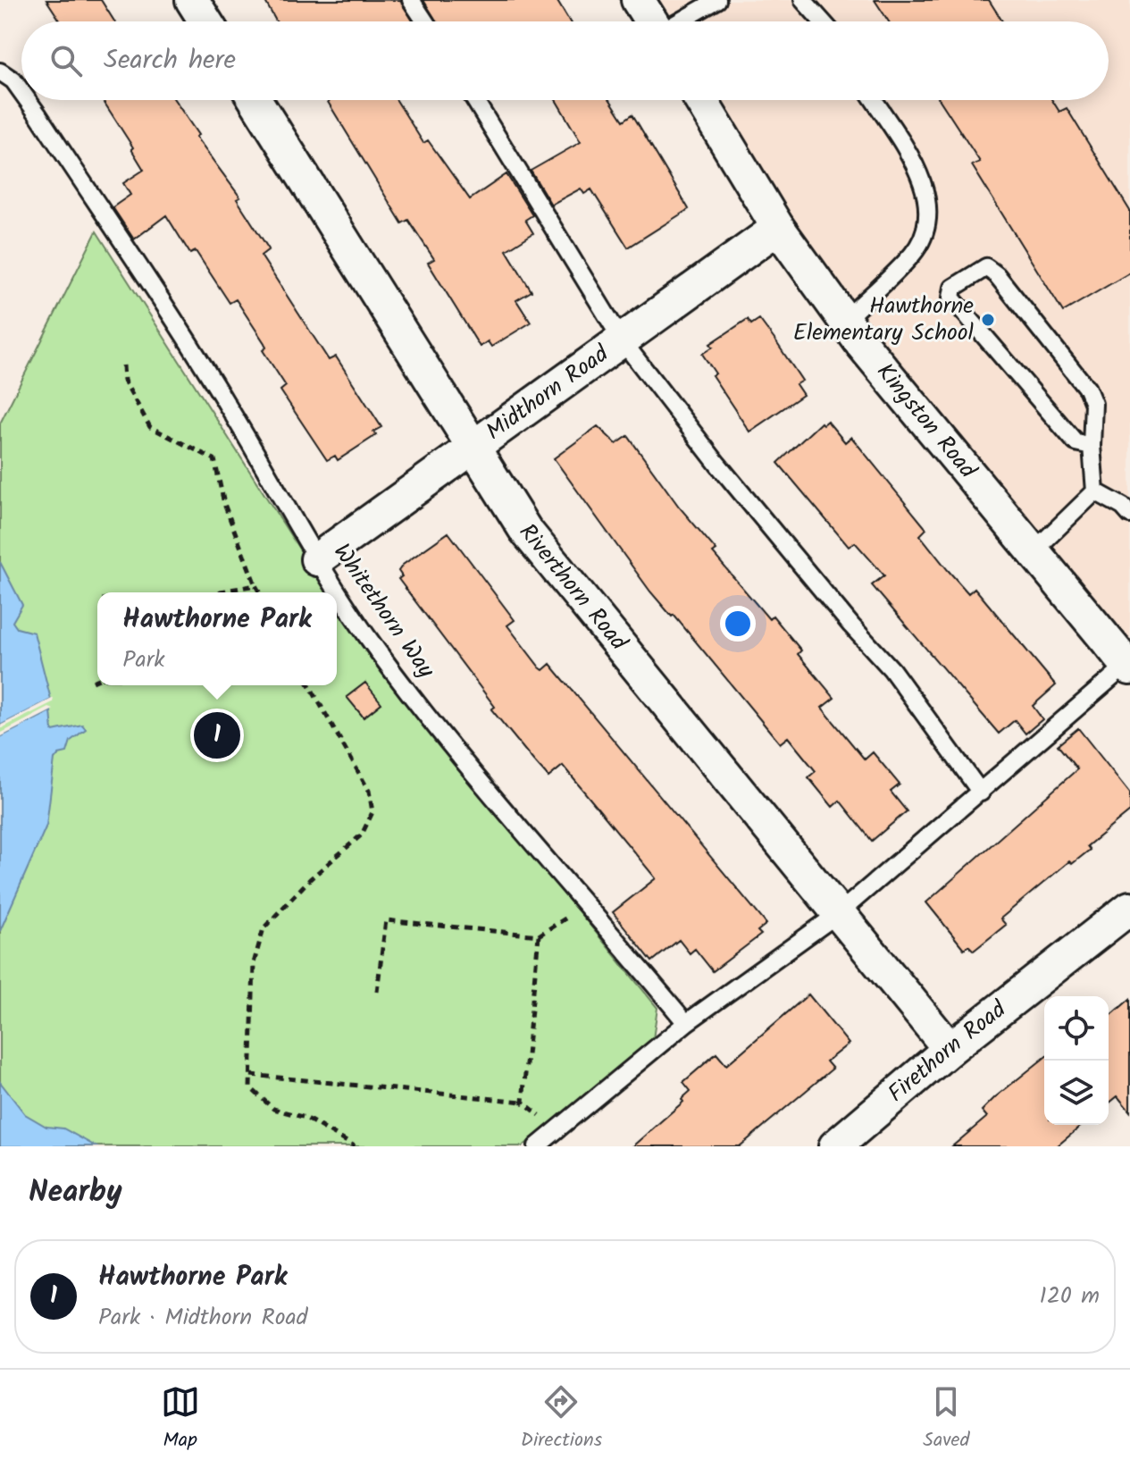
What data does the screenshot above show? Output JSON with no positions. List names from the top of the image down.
{
  "streets": {
    "street": [
      "Midthorn Road",
      "Kingston Road",
      "Riverthorn Road",
      "Firethorn Road"
    ],
    "lane": ["Whitethorn Way"]
  },
  "crossings": [
    ["Midthorn Road", "Kingston Road"],
    ["Midthorn Road", "Riverthorn Road"],
    ["Midthorn Road", "Whitethorn Way"],
    ["Riverthorn Road", "Firethorn Road"]
  ],
  "places": ["Hawthorne Elementary School"],
  "page": {
    "search": "Search here",
    "popup": ["Hawthorne Park", "Park"],
    "pins": "1",
    "heading": "Nearby",
    "list": [
      {
        "mark": "1",
        "name": "Hawthorne Park",
        "note": "Park · Midthorn Road",
        "value": "120 m"
      }
    ],
    "nav": ["Map", "Directions", "Saved"]
  }
}
